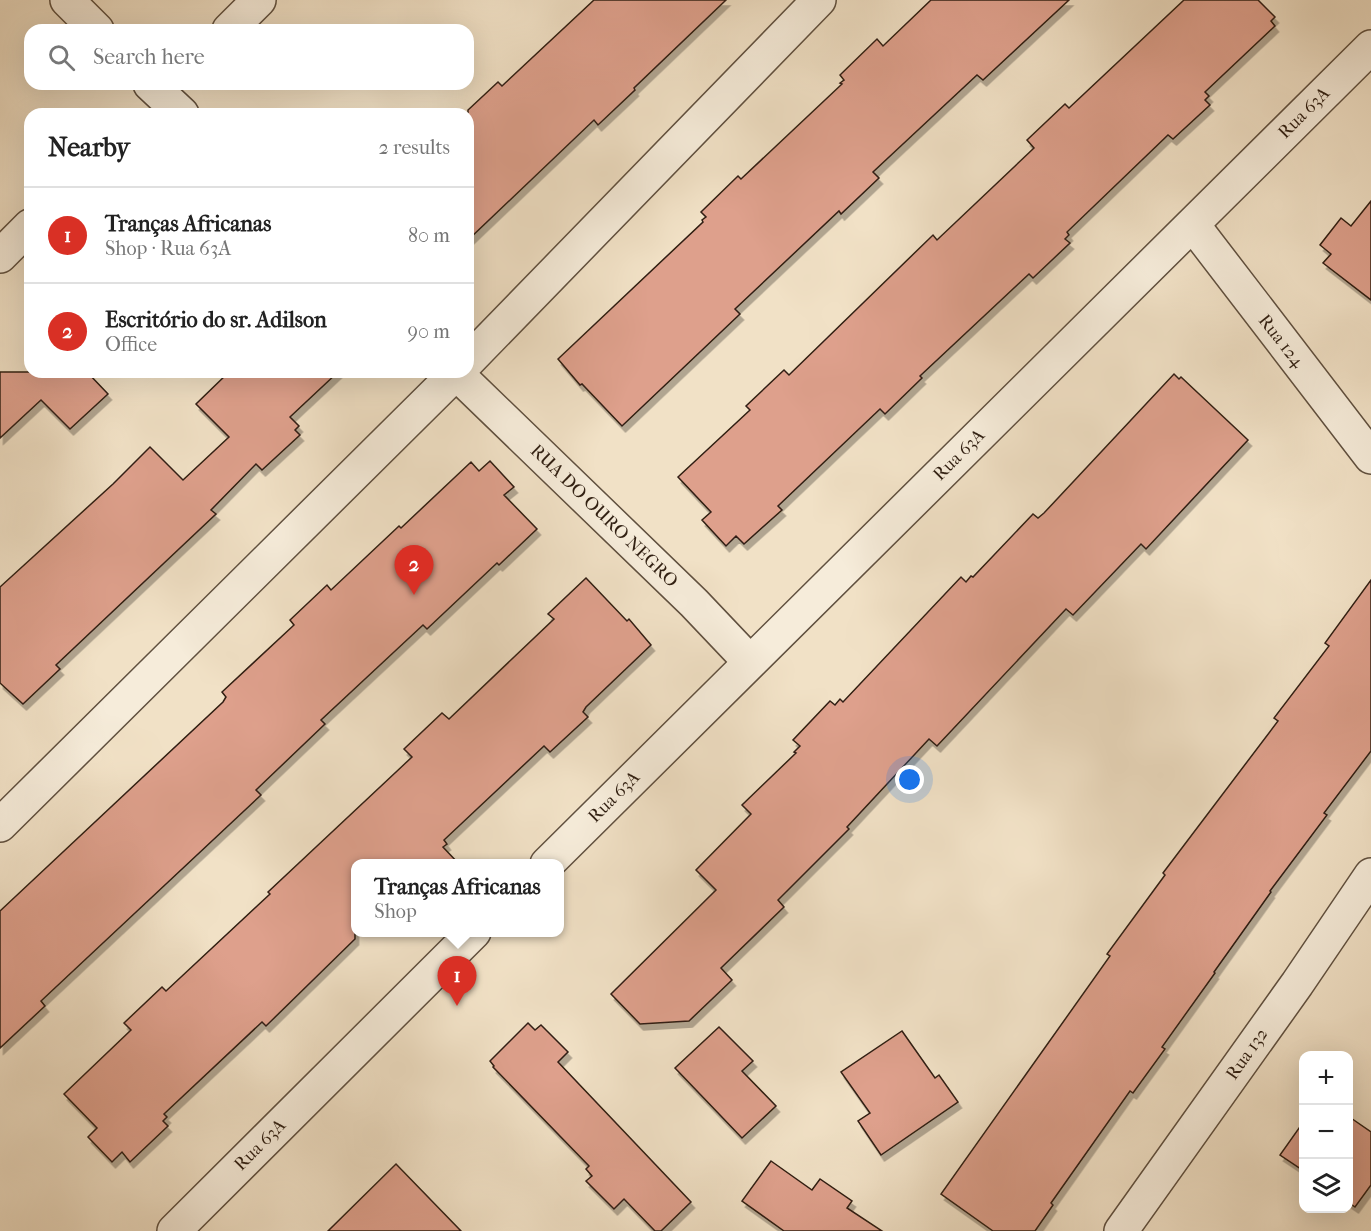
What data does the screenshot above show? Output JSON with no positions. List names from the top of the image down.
{
  "streets": {
    "street": [
      "Rua 63A",
      "Rua 124",
      "RUA DO OURO NEGRO",
      "Rua 132"
    ]
  },
  "crossings": [
    ["Rua 63A", "Rua 124"],
    ["Rua 63A", "RUA DO OURO NEGRO"]
  ],
  "page": {
    "search": "Search here",
    "heading": ["Nearby", "2 results"],
    "list": [
      {
        "mark": "1",
        "name": "Tranças Africanas",
        "note": "Shop · Rua 63A",
        "value": "80 m"
      },
      {
        "mark": "2",
        "name": "Escritório do sr. Adilson",
        "note": "Office",
        "value": "90 m"
      }
    ],
    "pins": ["2", "1"],
    "popup": ["Tranças Africanas", "Shop"],
    "map_buttons": ["+", "−"]
  }
}
